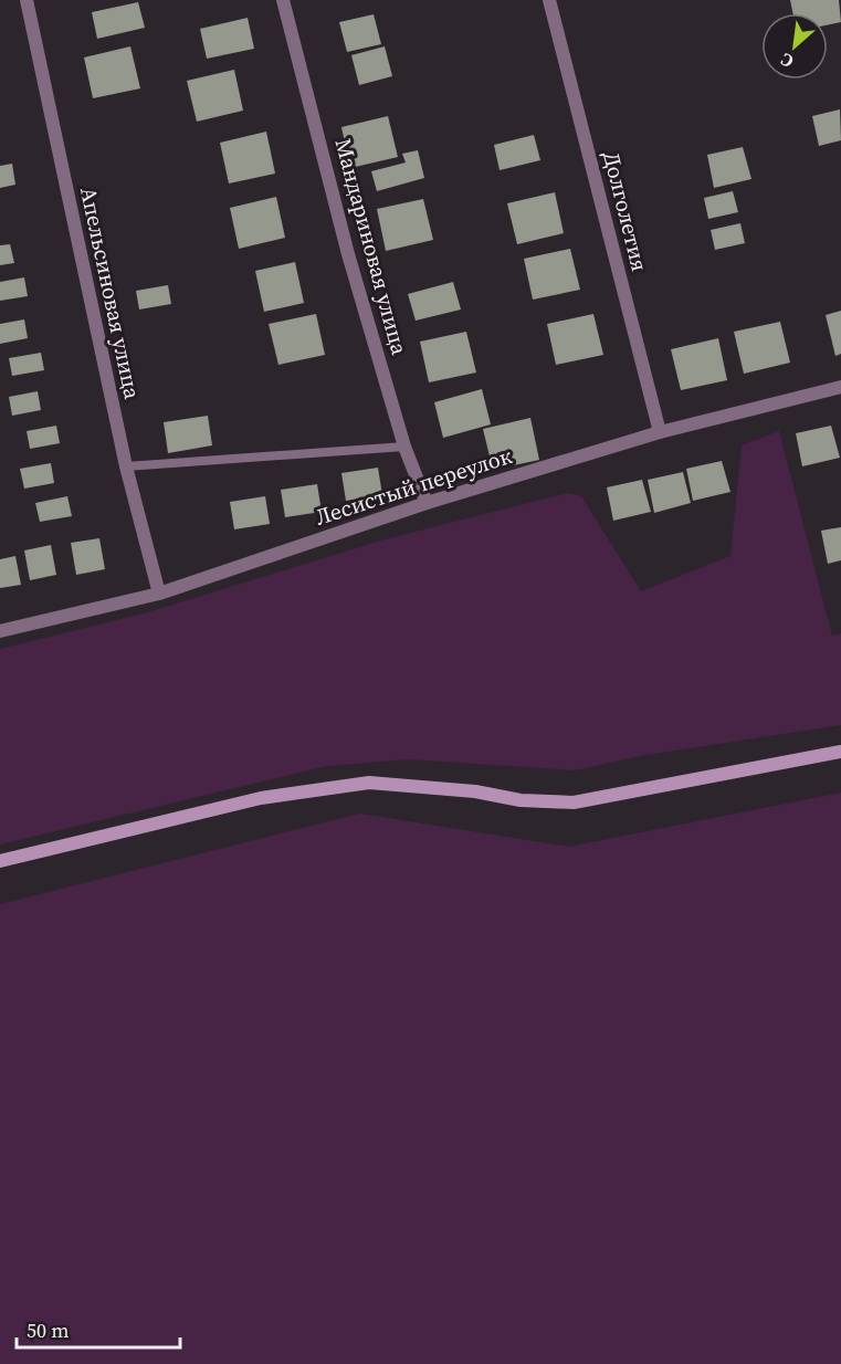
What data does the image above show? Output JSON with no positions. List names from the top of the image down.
{
  "streets": {
    "street": [
      "Долголетия",
      "Мандариновая улица",
      "Апельсиновая улица",
      "Лесистый переулок"
    ]
  },
  "crossings": [
    ["Долголетия", "Лесистый переулок"],
    ["Мандариновая улица", "Лесистый переулок"],
    ["Апельсиновая улица", "Лесистый переулок"]
  ],
  "scale_bar": "50 m",
  "north": "bottom left"
}
